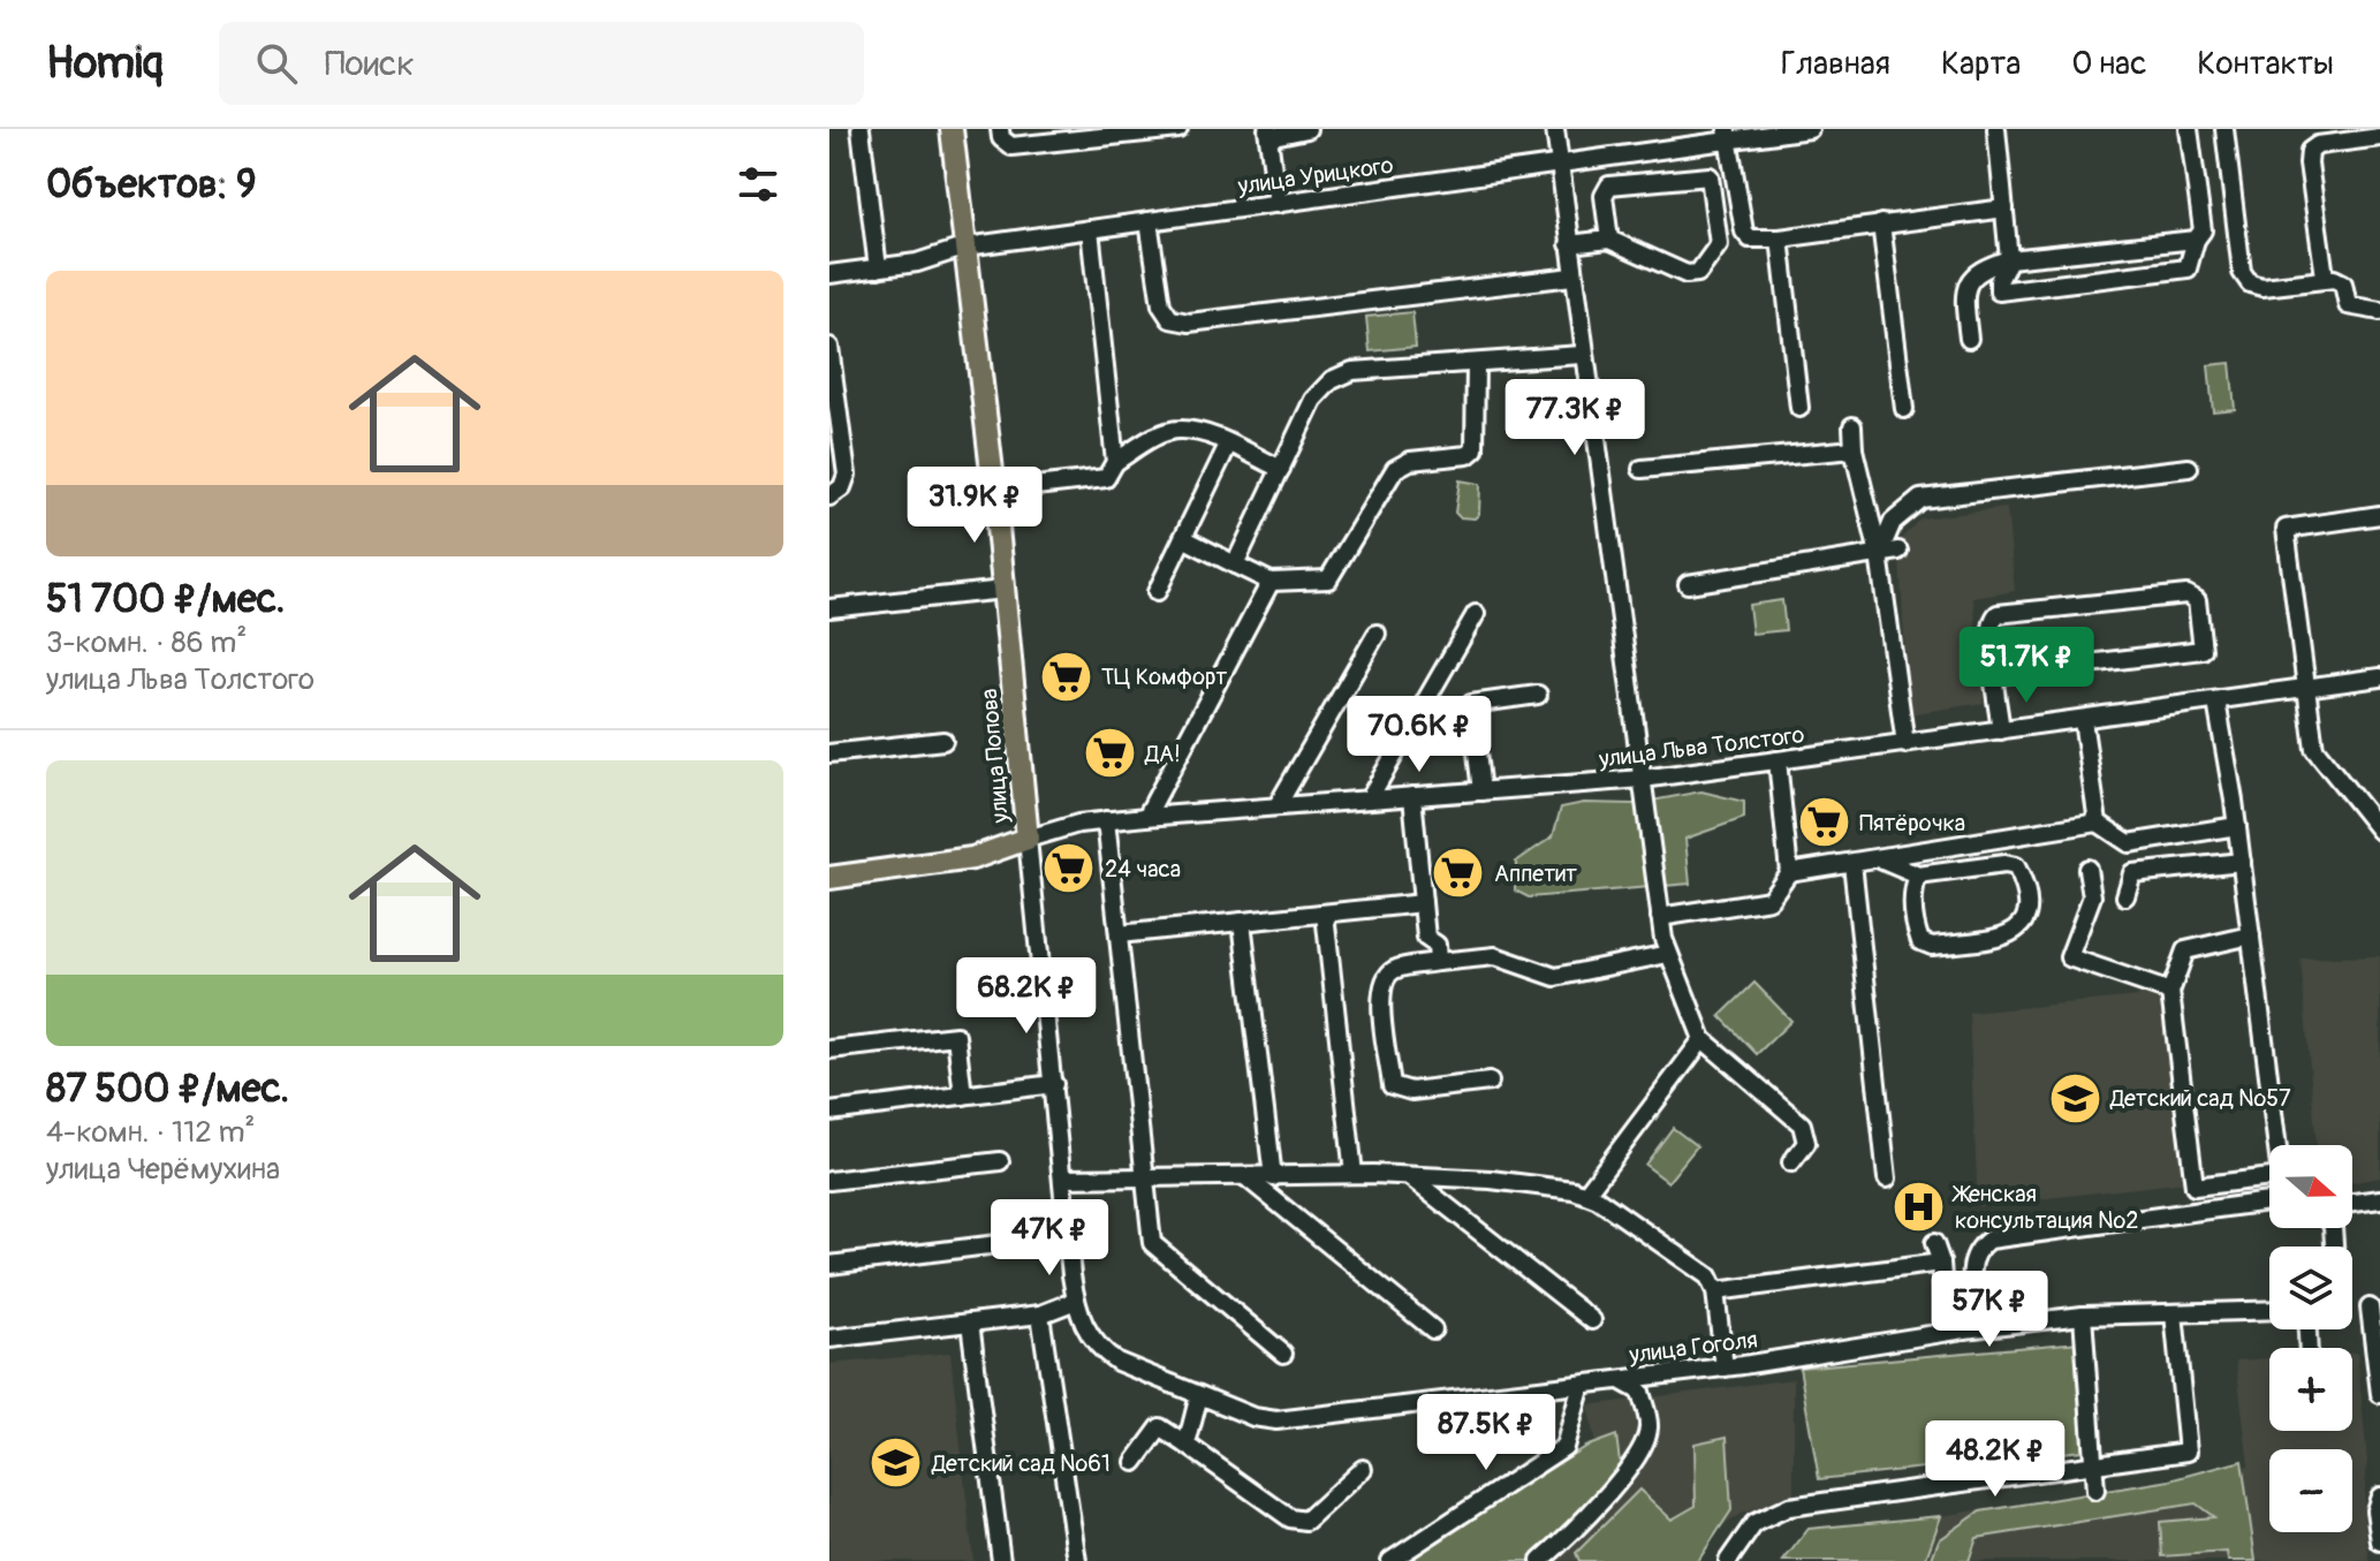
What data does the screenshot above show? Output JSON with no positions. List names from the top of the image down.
{
  "streets": {
    "main road": ["улица Попова"],
    "street": ["улица Урицкого", "улица Льва Толстого", "улица Гоголя"]
  },
  "crossings": [
    ["улица Урицкого", "улица Попова"],
    ["улица Льва Толстого", "улица Попова"],
    ["улица Попова", "улица Гоголя"]
  ],
  "places": {
    "supermarket": [
      "ТЦ Комфорт",
      "ДА!",
      "Пятёрочка",
      "24 часа",
      "Аппетит"
    ],
    "school or university": ["Детский сад №57", "Детский сад №61"],
    "hospital": ["Женская консультация №2"]
  },
  "north": "right",
  "page": {
    "header": "Homiq",
    "search": "Поиск",
    "nav": [
      "Главная",
      "Карта",
      "О нас",
      "Контакты"
    ],
    "heading": "Объектов: 9",
    "list": [
      {
        "name": "51 700 ₽/мес.",
        "note": "3-комн. · 86 m² · улица Льва Толстого"
      },
      {
        "name": "87 500 ₽/мес.",
        "note": "4-комн. · 112 m² · улица Черёмухина"
      }
    ],
    "price": [
      "77.3K ₽",
      "31.9K ₽",
      "51.7K ₽",
      "70.6K ₽",
      "68.2K ₽",
      "47K ₽",
      "57K ₽",
      "87.5K ₽",
      "48.2K ₽"
    ],
    "map_buttons": ["+", "−"]
  }
}
